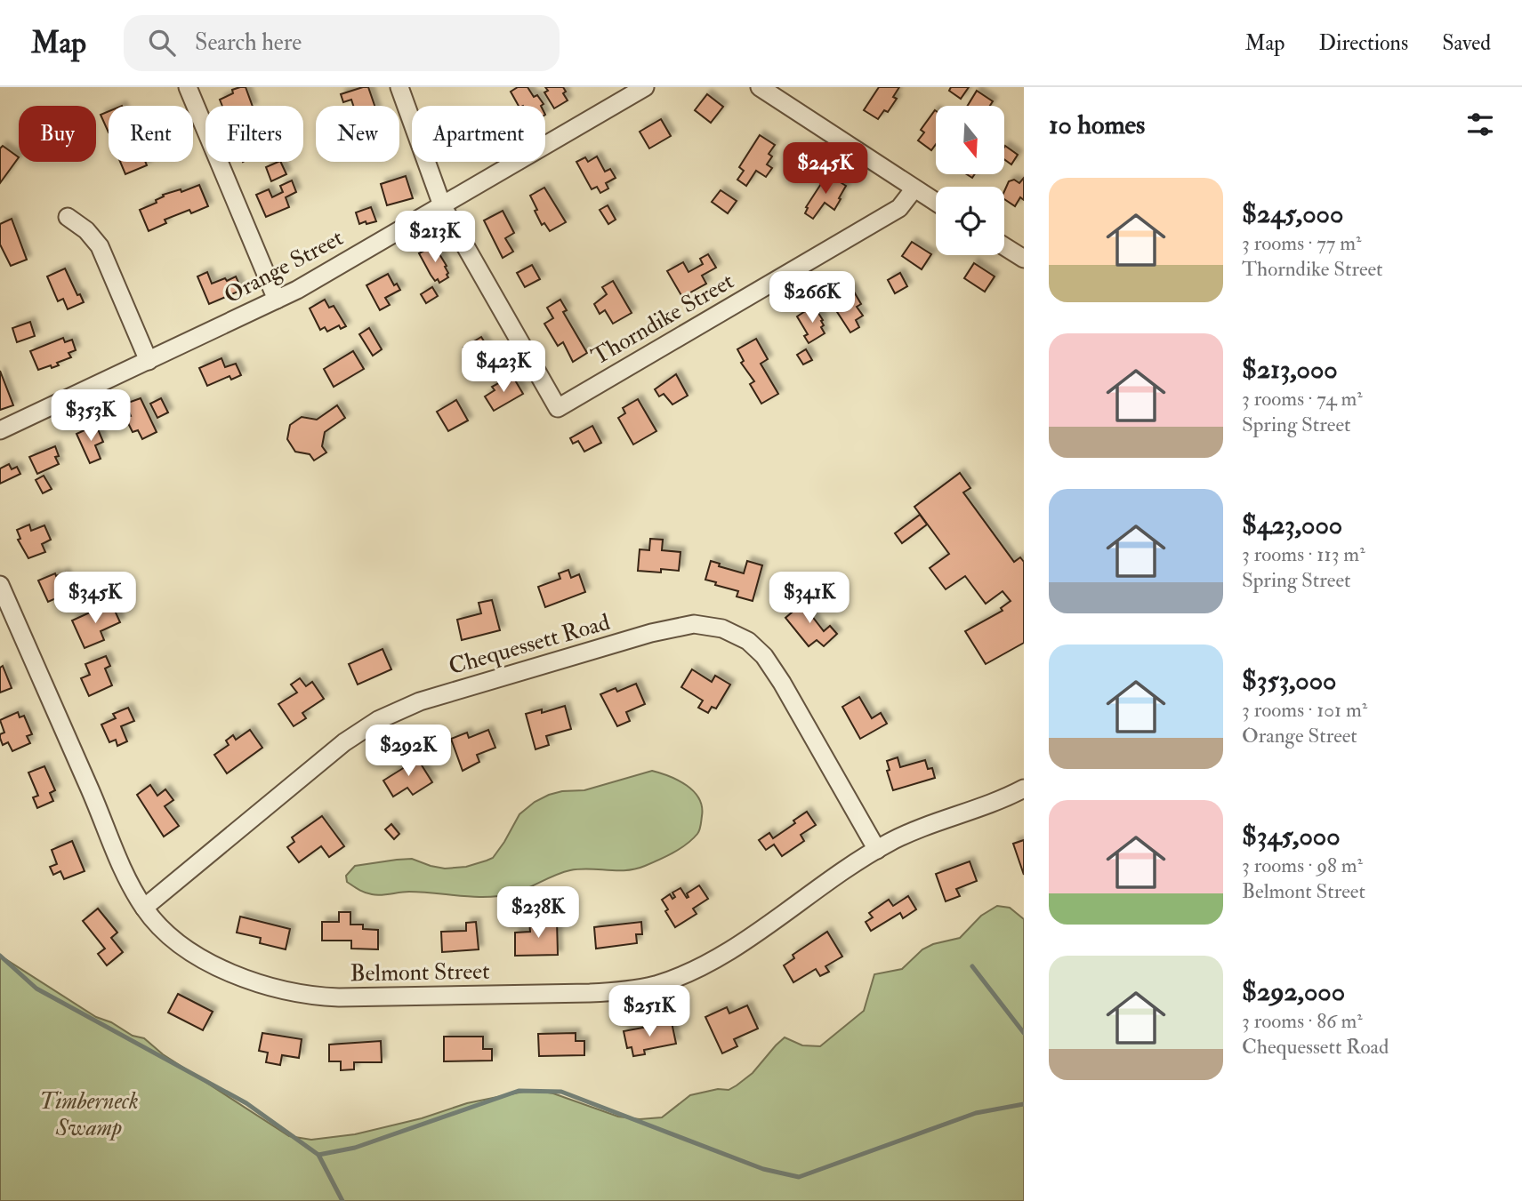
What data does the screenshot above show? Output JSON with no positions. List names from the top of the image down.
{
  "streets": {
    "street": [
      "Orange Street",
      "Thorndike Street",
      "Chequessett Road",
      "Belmont Street"
    ]
  },
  "crossings": [
    ["Orange Street", "Thorndike Street"],
    ["Chequessett Road", "Belmont Street"]
  ],
  "parks": ["Timberneck Swamp"],
  "north": "bottom",
  "page": {
    "header": "Map",
    "search": "Search here",
    "nav": ["Map", "Directions", "Saved"],
    "heading": "10 homes",
    "chip": [
      "Buy",
      "Rent",
      "Filters",
      "New",
      "Apartment"
    ],
    "price": [
      "$245K",
      "$213K",
      "$266K",
      "$423K",
      "$353K",
      "$345K",
      "$341K",
      "$292K",
      "$238K",
      "$251K"
    ],
    "list": [
      {
        "name": "$245,000",
        "note": "3 rooms · 77 m² · Thorndike Street"
      },
      {
        "name": "$213,000",
        "note": "3 rooms · 74 m² · Spring Street"
      },
      {
        "name": "$423,000",
        "note": "3 rooms · 113 m² · Spring Street"
      },
      {
        "name": "$353,000",
        "note": "3 rooms · 101 m² · Orange Street"
      },
      {
        "name": "$345,000",
        "note": "3 rooms · 98 m² · Belmont Street"
      },
      {
        "name": "$292,000",
        "note": "3 rooms · 86 m² · Chequessett Road"
      }
    ]
  }
}
